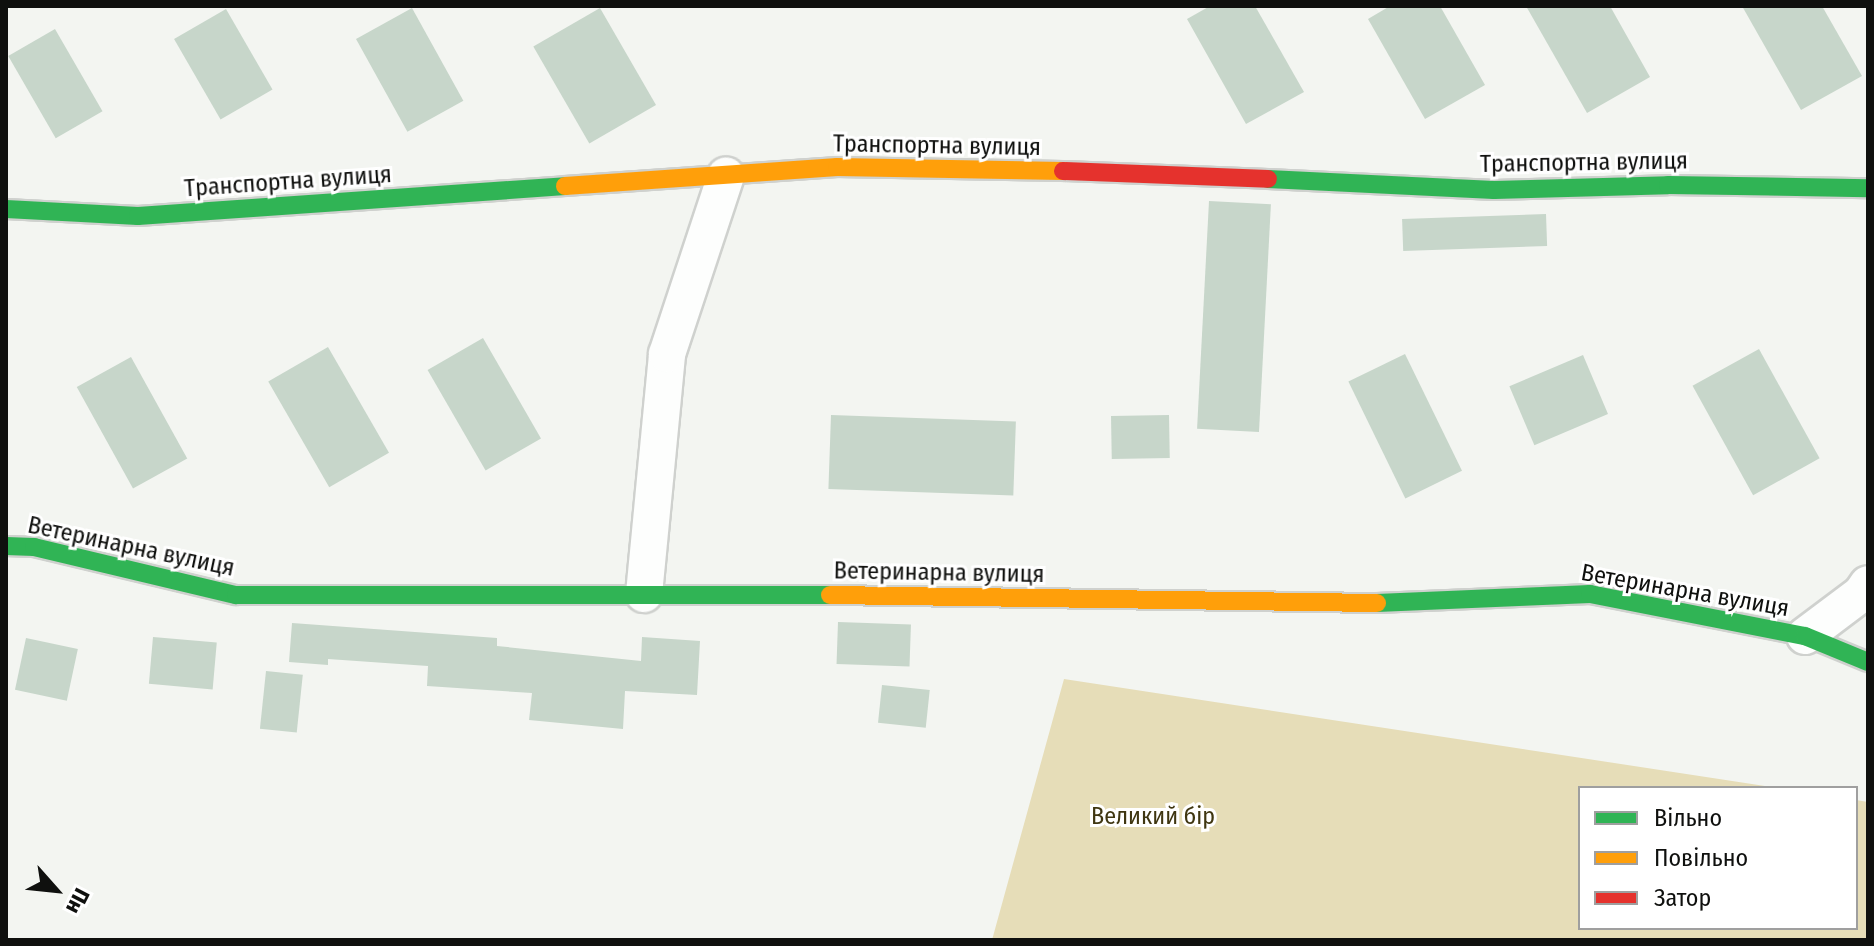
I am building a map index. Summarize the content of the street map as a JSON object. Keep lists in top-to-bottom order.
{
  "streets": {
    "street": ["Транспортна вулиця", "Ветеринарна вулиця"]
  },
  "parks": ["Великий бір"],
  "legend": ["Вільно", "Повільно", "Затор"],
  "north": "bottom right"
}
